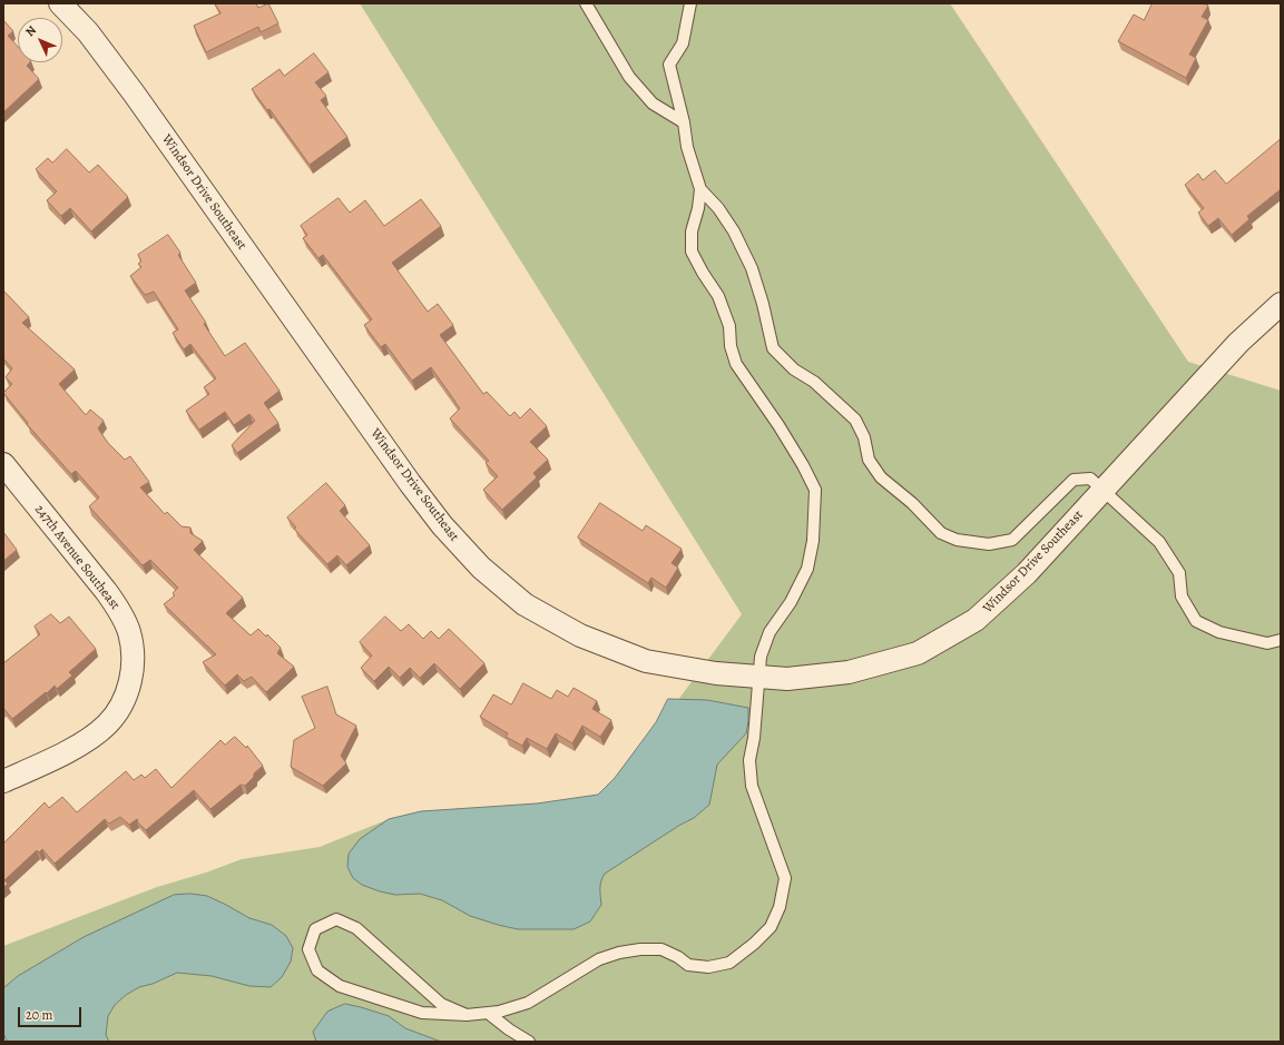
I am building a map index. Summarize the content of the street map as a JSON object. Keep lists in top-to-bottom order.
{
  "streets": {
    "street": ["Windsor Drive Southeast", "247th Avenue Southeast"]
  },
  "scale_bar": "20 m",
  "north": "top left"
}
